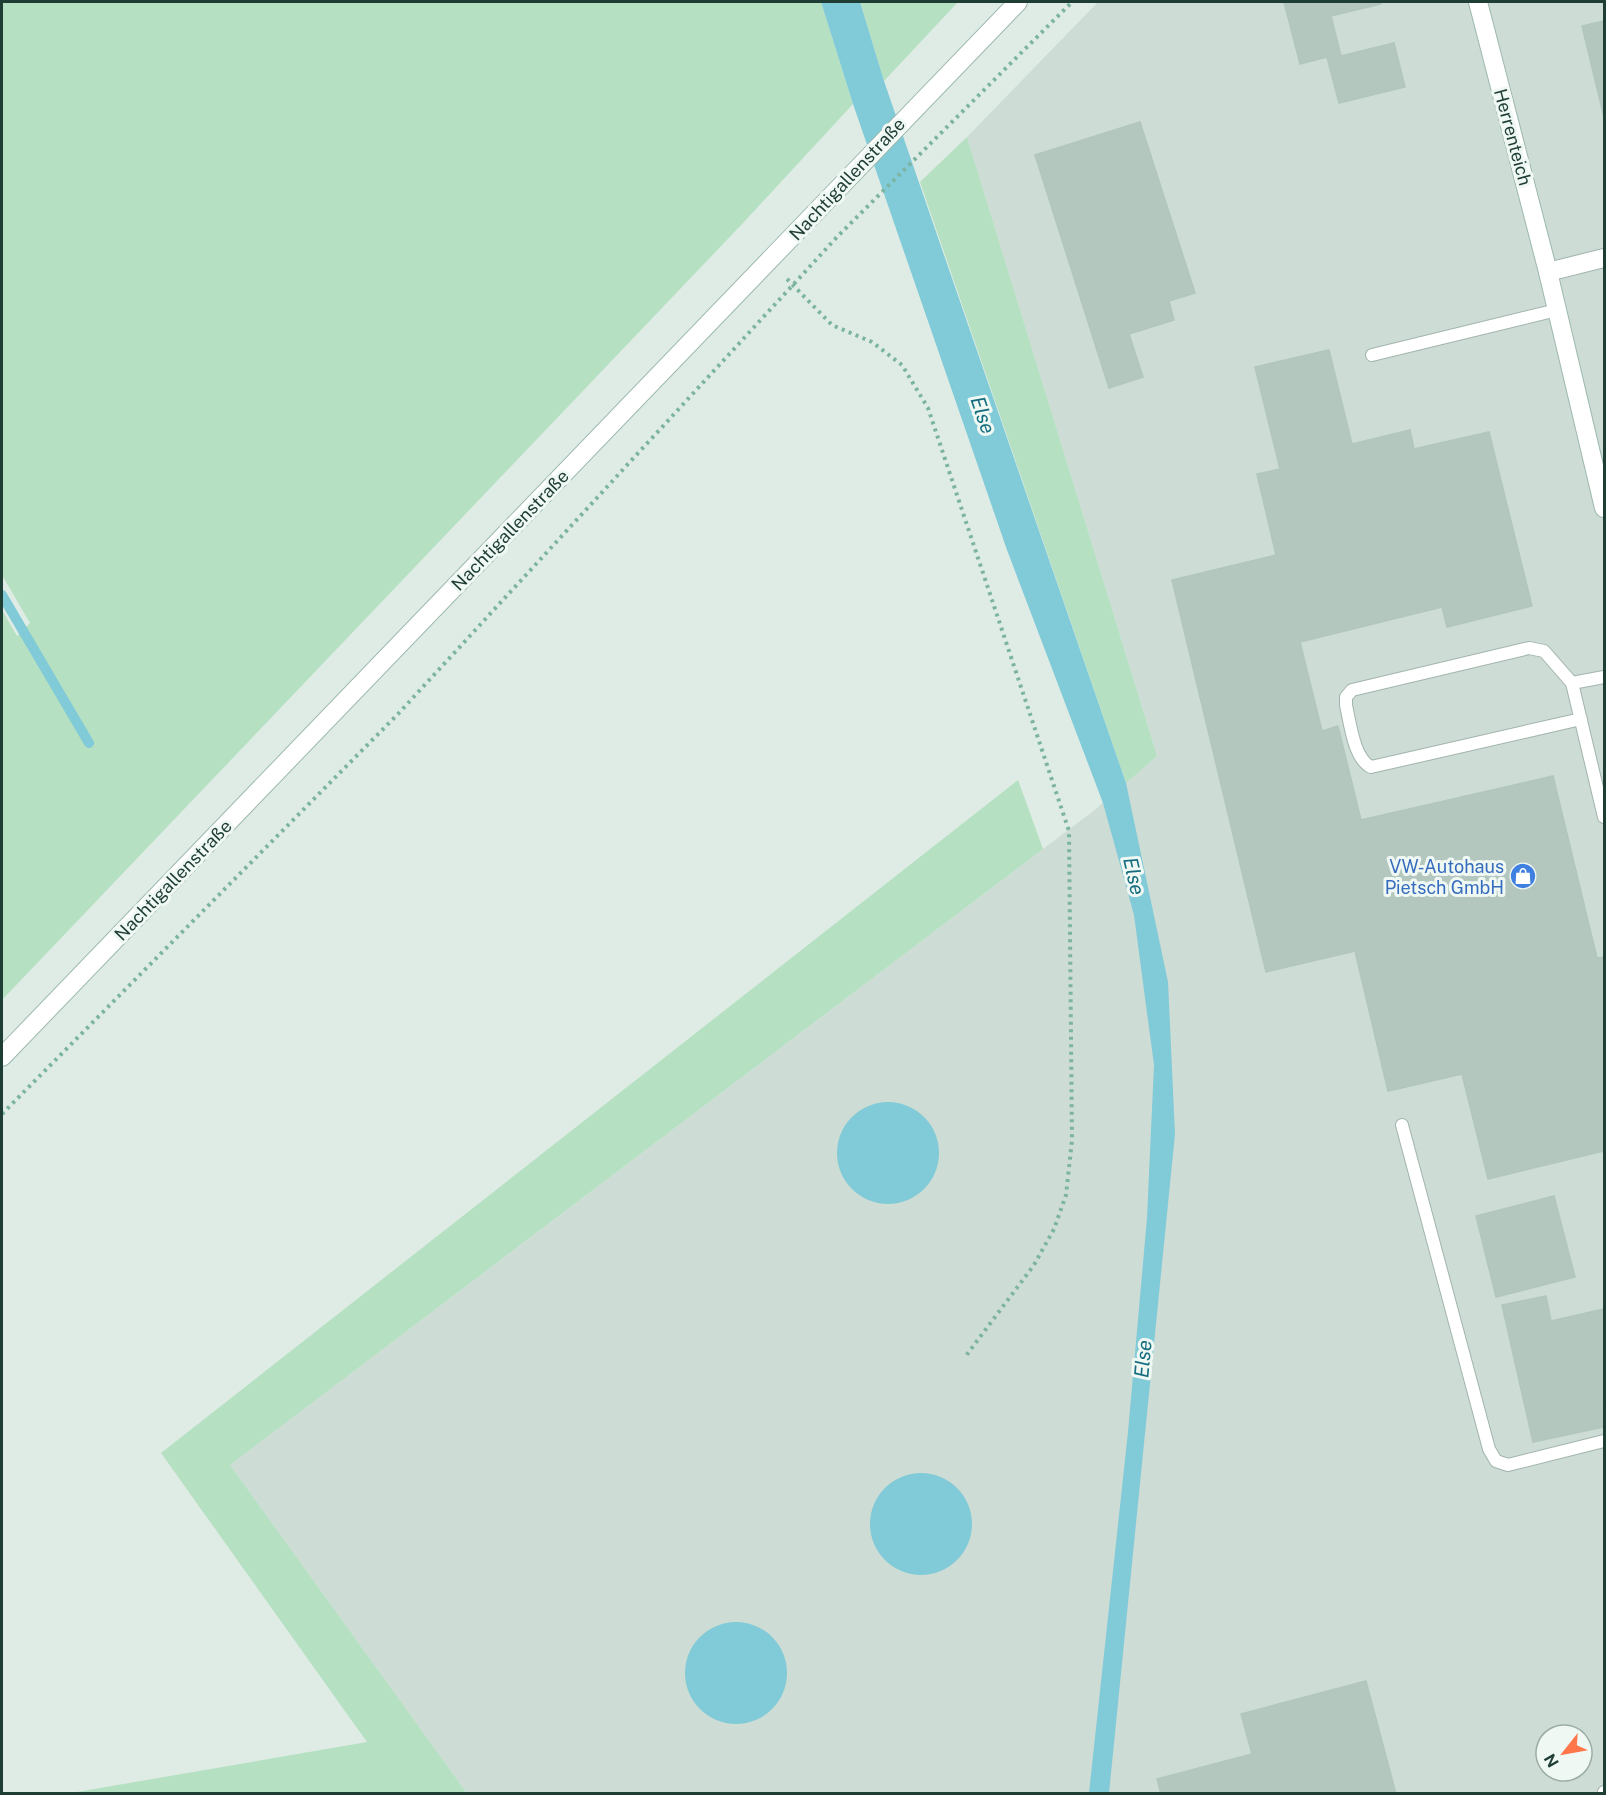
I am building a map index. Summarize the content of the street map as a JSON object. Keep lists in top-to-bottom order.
{
  "streets": {
    "main road": ["Herrenteich", "Nachtigallenstraße"]
  },
  "water": ["Else"],
  "places": {
    "shop": ["VW-Autohaus Pietsch GmbH"]
  },
  "north": "bottom left"
}
